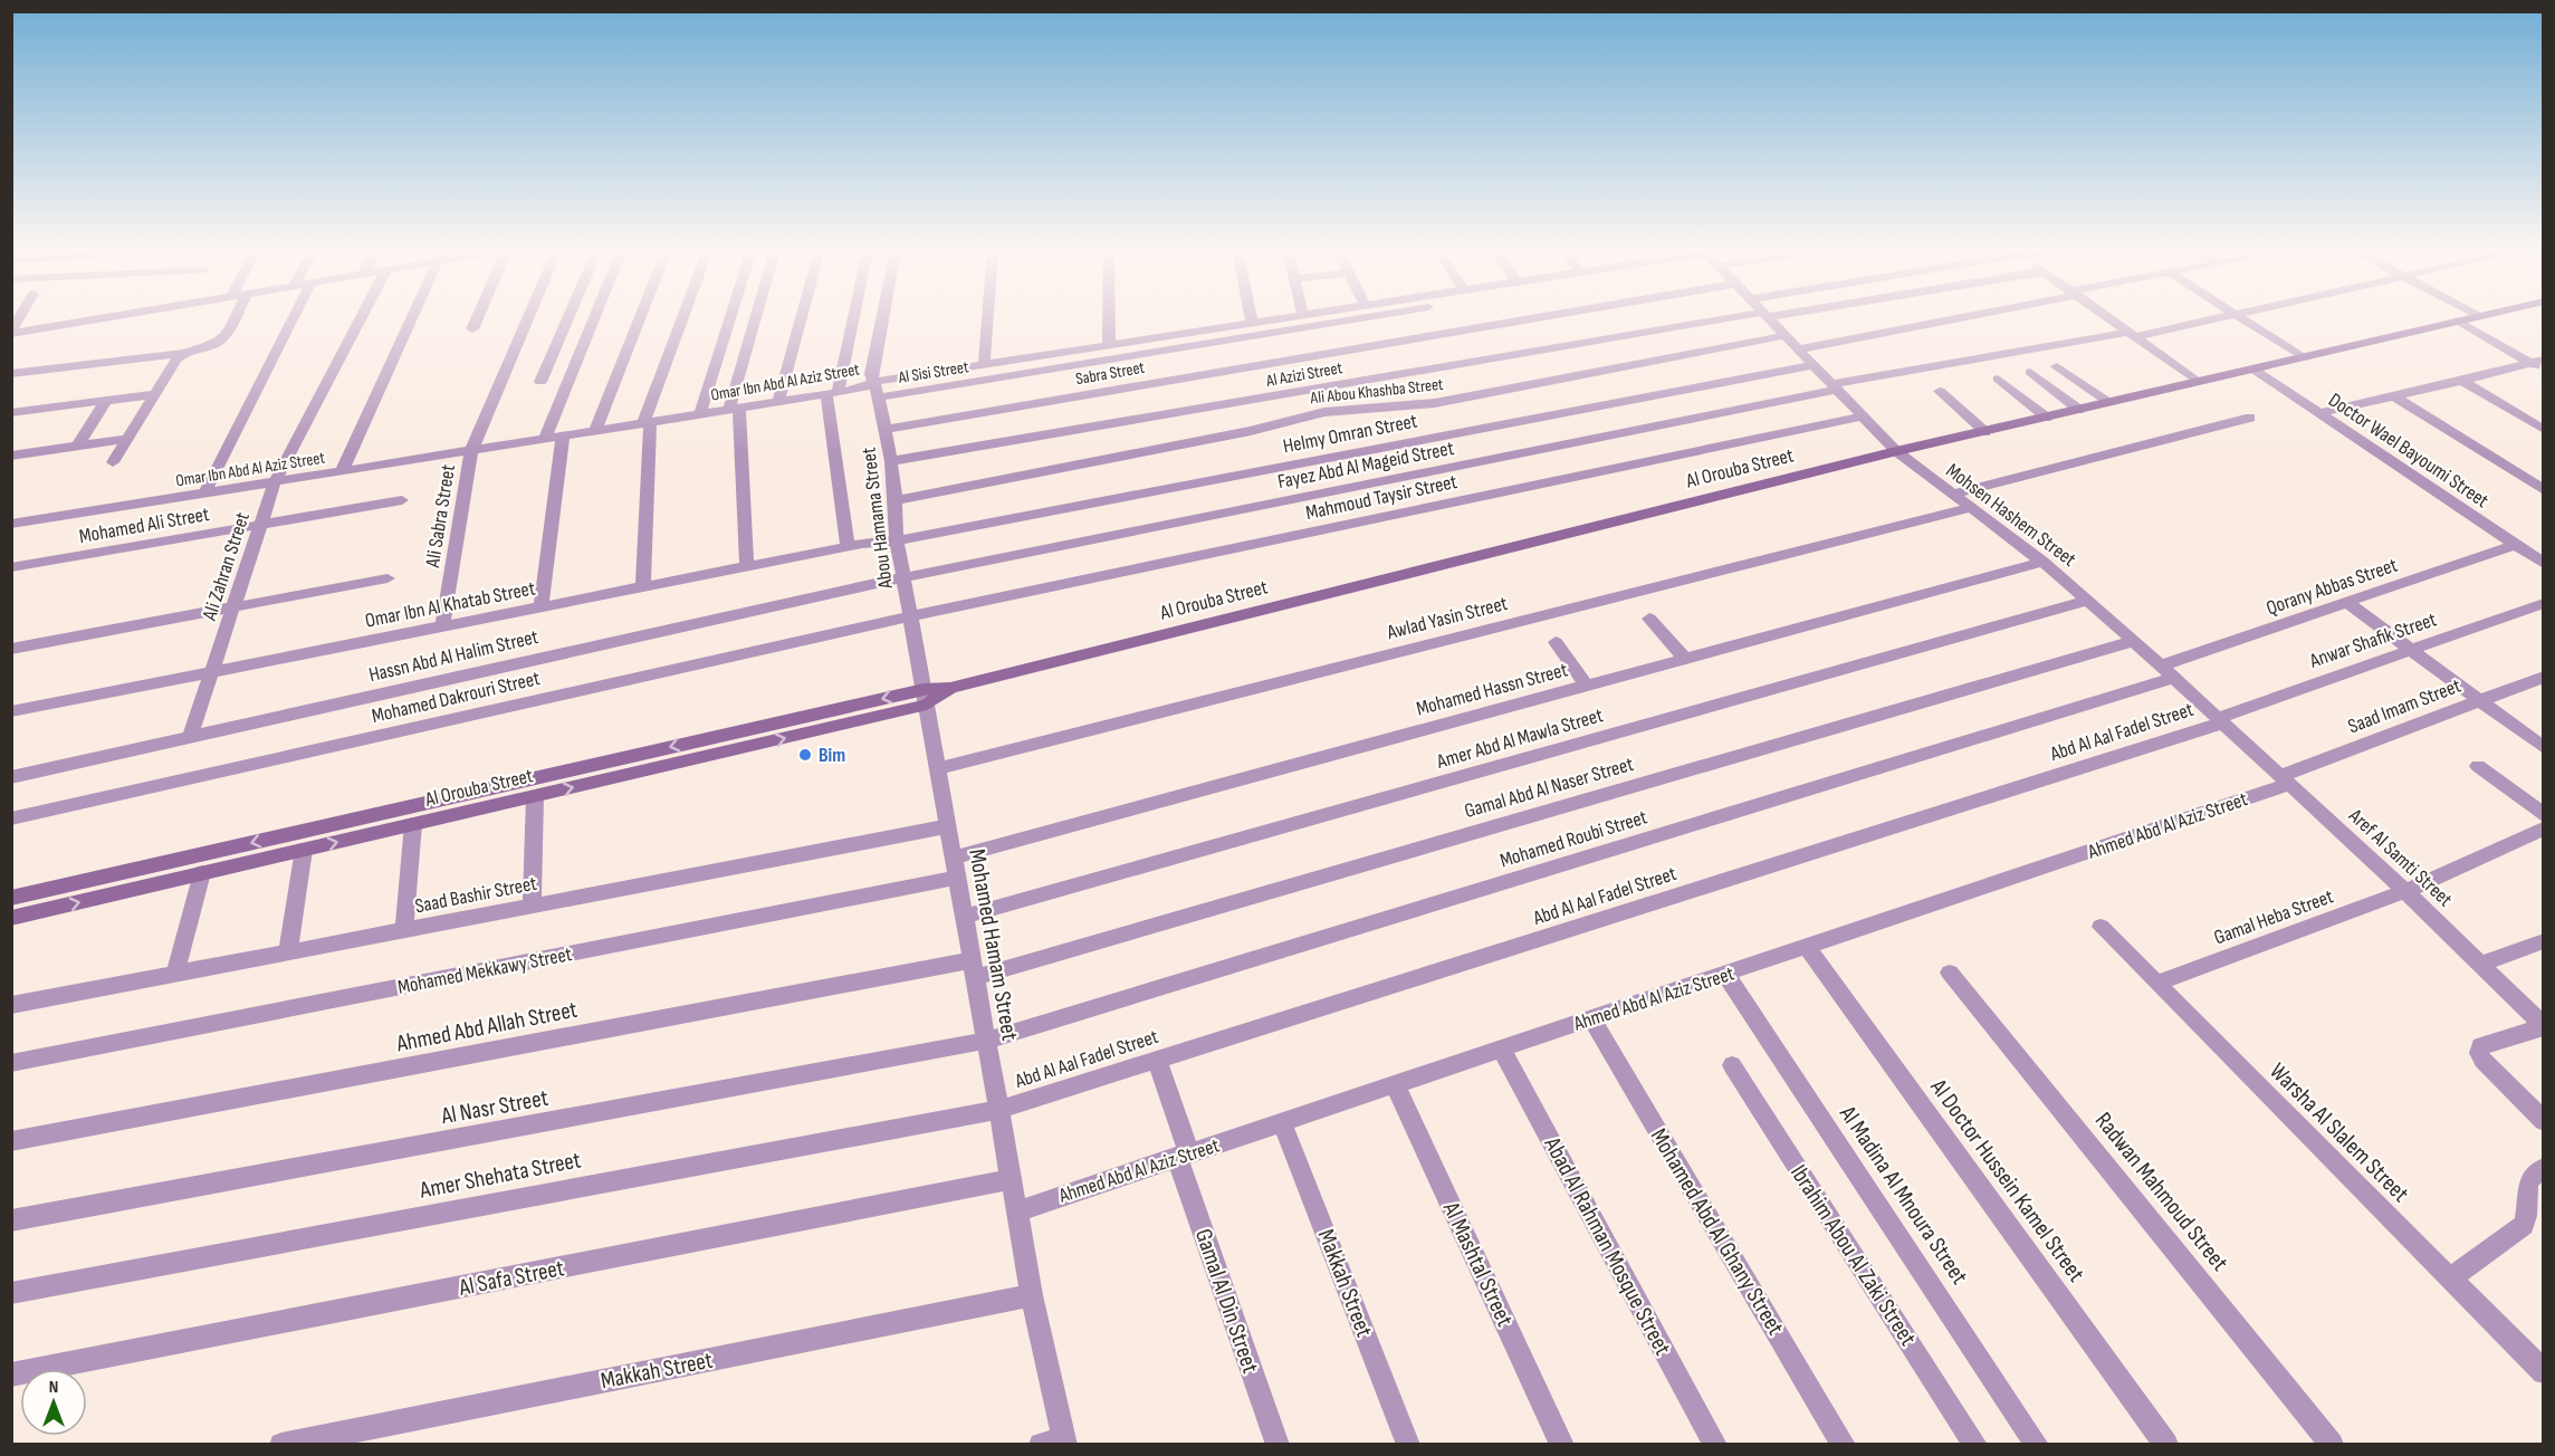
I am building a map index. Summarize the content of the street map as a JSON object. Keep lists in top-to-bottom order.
{
  "streets": {
    "street": [
      "Al Sisi Street",
      "Sabra Street",
      "Al Azizi Street",
      "Omar Ibn Abd Al Aziz Street",
      "Ali Abou Khashba Street",
      "Helmy Omran Street",
      "Doctor Wael Bayoumi Street",
      "Fayez Abd Al Mageid Street",
      "Al Orouba Street",
      "Mahmoud Taysir Street",
      "Mohsen Hashem Street",
      "Ali Sabra Street",
      "Abou Hamama Street",
      "Mohamed Ali Street",
      "Ali Zahran Street",
      "Qorany Abbas Street",
      "Omar Ibn Al Khatab Street",
      "Awlad Yasin Street",
      "Anwar Shafik Street",
      "Hassn Abd Al Halim Street",
      "Mohamed Hassn Street",
      "Mohamed Dakrouri Street",
      "Saad Imam Street",
      "Abd Al Aal Fadel Street",
      "Amer Abd Al Mawla Street",
      "Gamal Abd Al Naser Street",
      "Ahmed Abd Al Aziz Street",
      "Mohamed Roubi Street",
      "Aref Al Samti Street",
      "Saad Bashir Street",
      "Gamal Heba Street",
      "Mohamed Hamam Street",
      "Mohamed Mekkawy Street",
      "Ahmed Abd Allah Street",
      "Al Nasr Street",
      "Warsha Al Slalem Street",
      "Amer Shehata Street",
      "Al Doctor Hussein Kamel Street",
      "Radwan Mahmoud Street",
      "Al Madina Al Mnoura Street",
      "Mohamed Abd Al Ghany Street",
      "Abad Al Rahman Mosque Street",
      "Ibrahim Abou Al Zaki Street",
      "Al Mashtal Street",
      "Al Safa Street",
      "Makkah Street",
      "Gamal Al Din Street"
    ]
  },
  "crossings": [
    ["Al Sisi Street", "Abou Hamama Street"],
    ["Sabra Street", "Abou Hamama Street"],
    ["Al Azizi Street", "Abou Hamama Street"],
    ["Omar Ibn Abd Al Aziz Street", "Ali Sabra Street"],
    ["Omar Ibn Abd Al Aziz Street", "Abou Hamama Street"],
    ["Omar Ibn Abd Al Aziz Street", "Ali Zahran Street"],
    ["Ali Abou Khashba Street", "Mohsen Hashem Street"],
    ["Ali Abou Khashba Street", "Abou Hamama Street"],
    ["Helmy Omran Street", "Mohsen Hashem Street"],
    ["Helmy Omran Street", "Abou Hamama Street"],
    ["Helmy Omran Street", "Omar Ibn Al Khatab Street"],
    ["Doctor Wael Bayoumi Street", "Al Orouba Street"],
    ["Doctor Wael Bayoumi Street", "Qorany Abbas Street"],
    ["Fayez Abd Al Mageid Street", "Mohsen Hashem Street"],
    ["Fayez Abd Al Mageid Street", "Abou Hamama Street"],
    ["Fayez Abd Al Mageid Street", "Hassn Abd Al Halim Street"],
    ["Al Orouba Street", "Mohsen Hashem Street"],
    ["Al Orouba Street", "Abou Hamama Street"],
    ["Al Orouba Street", "Mohamed Hamam Street"],
    ["Mahmoud Taysir Street", "Mohsen Hashem Street"],
    ["Mahmoud Taysir Street", "Abou Hamama Street"],
    ["Mahmoud Taysir Street", "Mohamed Dakrouri Street"],
    ["Mohsen Hashem Street", "Qorany Abbas Street"],
    ["Mohsen Hashem Street", "Awlad Yasin Street"],
    ["Mohsen Hashem Street", "Anwar Shafik Street"],
    ["Mohsen Hashem Street", "Mohamed Hassn Street"],
    ["Mohsen Hashem Street", "Saad Imam Street"],
    ["Mohsen Hashem Street", "Abd Al Aal Fadel Street"],
    ["Mohsen Hashem Street", "Amer Abd Al Mawla Street"],
    ["Mohsen Hashem Street", "Gamal Abd Al Naser Street"],
    ["Mohsen Hashem Street", "Ahmed Abd Al Aziz Street"],
    ["Mohsen Hashem Street", "Mohamed Roubi Street"],
    ["Mohsen Hashem Street", "Aref Al Samti Street"],
    ["Ali Sabra Street", "Omar Ibn Al Khatab Street"],
    ["Abou Hamama Street", "Omar Ibn Al Khatab Street"],
    ["Abou Hamama Street", "Hassn Abd Al Halim Street"],
    ["Abou Hamama Street", "Mohamed Dakrouri Street"],
    ["Abou Hamama Street", "Mohamed Hamam Street"],
    ["Mohamed Ali Street", "Ali Zahran Street"],
    ["Ali Zahran Street", "Omar Ibn Al Khatab Street"],
    ["Ali Zahran Street", "Hassn Abd Al Halim Street"],
    ["Qorany Abbas Street", "Mohamed Roubi Street"],
    ["Awlad Yasin Street", "Mohamed Hamam Street"],
    ["Anwar Shafik Street", "Abd Al Aal Fadel Street"],
    ["Mohamed Hassn Street", "Mohamed Hamam Street"],
    ["Mohamed Hassn Street", "Mohamed Mekkawy Street"],
    ["Saad Imam Street", "Ahmed Abd Al Aziz Street"],
    ["Saad Imam Street", "Aref Al Samti Street"],
    ["Abd Al Aal Fadel Street", "Mohamed Hamam Street"],
    ["Abd Al Aal Fadel Street", "Amer Shehata Street"],
    ["Abd Al Aal Fadel Street", "Gamal Al Din Street"],
    ["Amer Abd Al Mawla Street", "Mohamed Hamam Street"],
    ["Gamal Abd Al Naser Street", "Mohamed Hamam Street"],
    ["Gamal Abd Al Naser Street", "Ahmed Abd Allah Street"],
    ["Ahmed Abd Al Aziz Street", "Aref Al Samti Street"],
    ["Ahmed Abd Al Aziz Street", "Mohamed Hamam Street"],
    ["Ahmed Abd Al Aziz Street", "Al Doctor Hussein Kamel Street"],
    ["Ahmed Abd Al Aziz Street", "Al Madina Al Mnoura Street"],
    ["Ahmed Abd Al Aziz Street", "Mohamed Abd Al Ghany Street"],
    ["Ahmed Abd Al Aziz Street", "Abad Al Rahman Mosque Street"],
    ["Ahmed Abd Al Aziz Street", "Al Mashtal Street"],
    ["Ahmed Abd Al Aziz Street", "Makkah Street"],
    ["Ahmed Abd Al Aziz Street", "Gamal Al Din Street"],
    ["Mohamed Roubi Street", "Mohamed Hamam Street"],
    ["Mohamed Roubi Street", "Al Nasr Street"],
    ["Aref Al Samti Street", "Gamal Heba Street"],
    ["Saad Bashir Street", "Mohamed Hamam Street"],
    ["Gamal Heba Street", "Warsha Al Slalem Street"],
    ["Mohamed Hamam Street", "Mohamed Mekkawy Street"],
    ["Mohamed Hamam Street", "Ahmed Abd Allah Street"],
    ["Mohamed Hamam Street", "Al Nasr Street"],
    ["Mohamed Hamam Street", "Amer Shehata Street"],
    ["Mohamed Hamam Street", "Al Safa Street"],
    ["Mohamed Hamam Street", "Makkah Street"]
  ],
  "places": ["Bim"],
  "north": "top"
}
